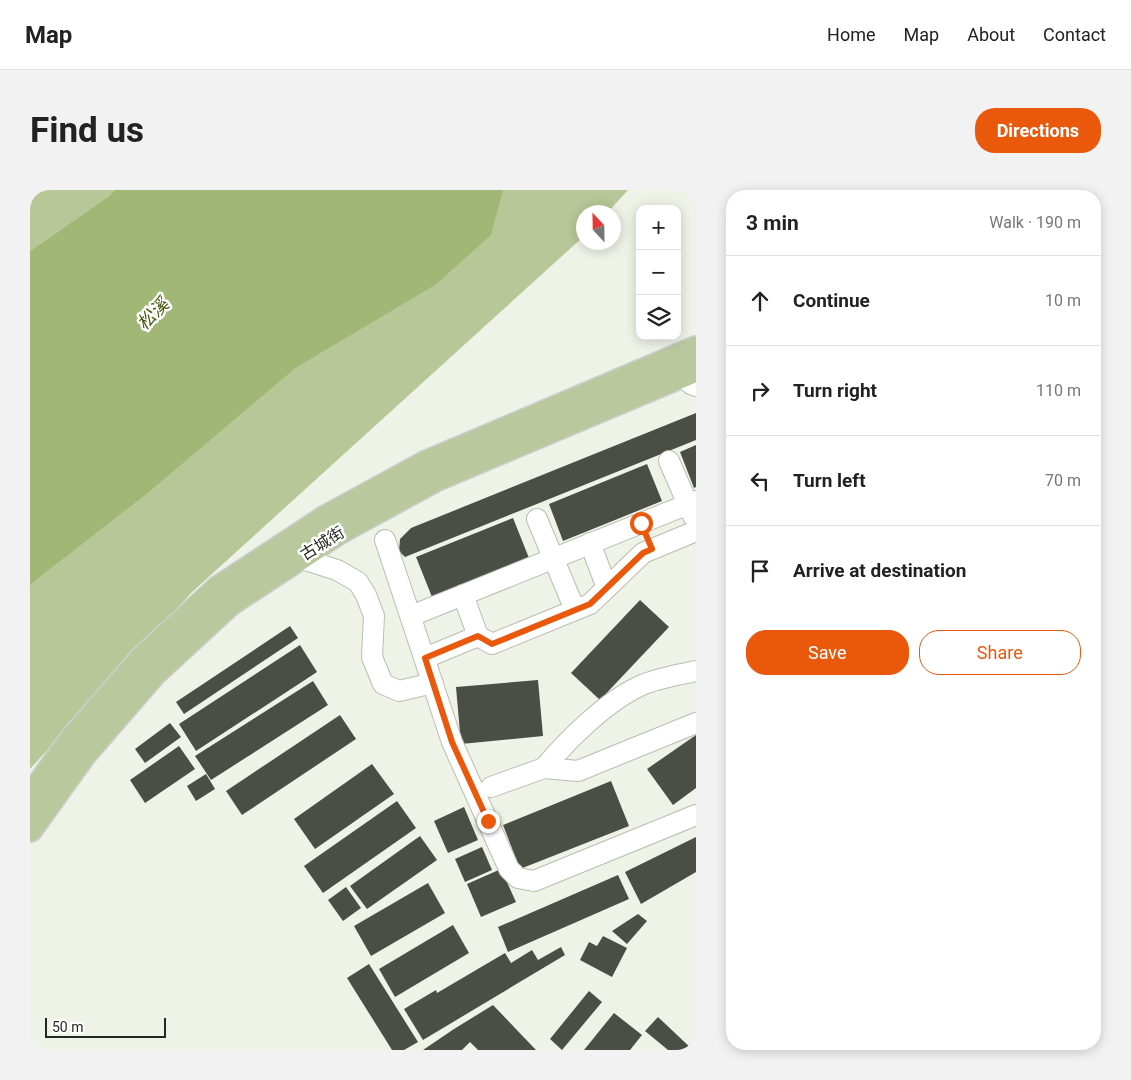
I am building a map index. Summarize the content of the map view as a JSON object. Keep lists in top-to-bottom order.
{
  "streets": {
    "main road": ["古城街"]
  },
  "water": ["松溪"],
  "scale_bar": "50 m",
  "north": "top",
  "page": {
    "header": "Map",
    "nav": [
      "Home",
      "Map",
      "About",
      "Contact"
    ],
    "buttons": [
      "Directions",
      ["Save", "Share"]
    ],
    "title": "Find us",
    "heading": ["3 min", "Walk · 190 m"],
    "map_buttons": ["+", "−"],
    "list": [
      ["Continue", "10 m"],
      ["Turn right", "110 m"],
      ["Turn left", "70 m"],
      "Arrive at destination"
    ],
    "scale": "50 m"
  }
}
